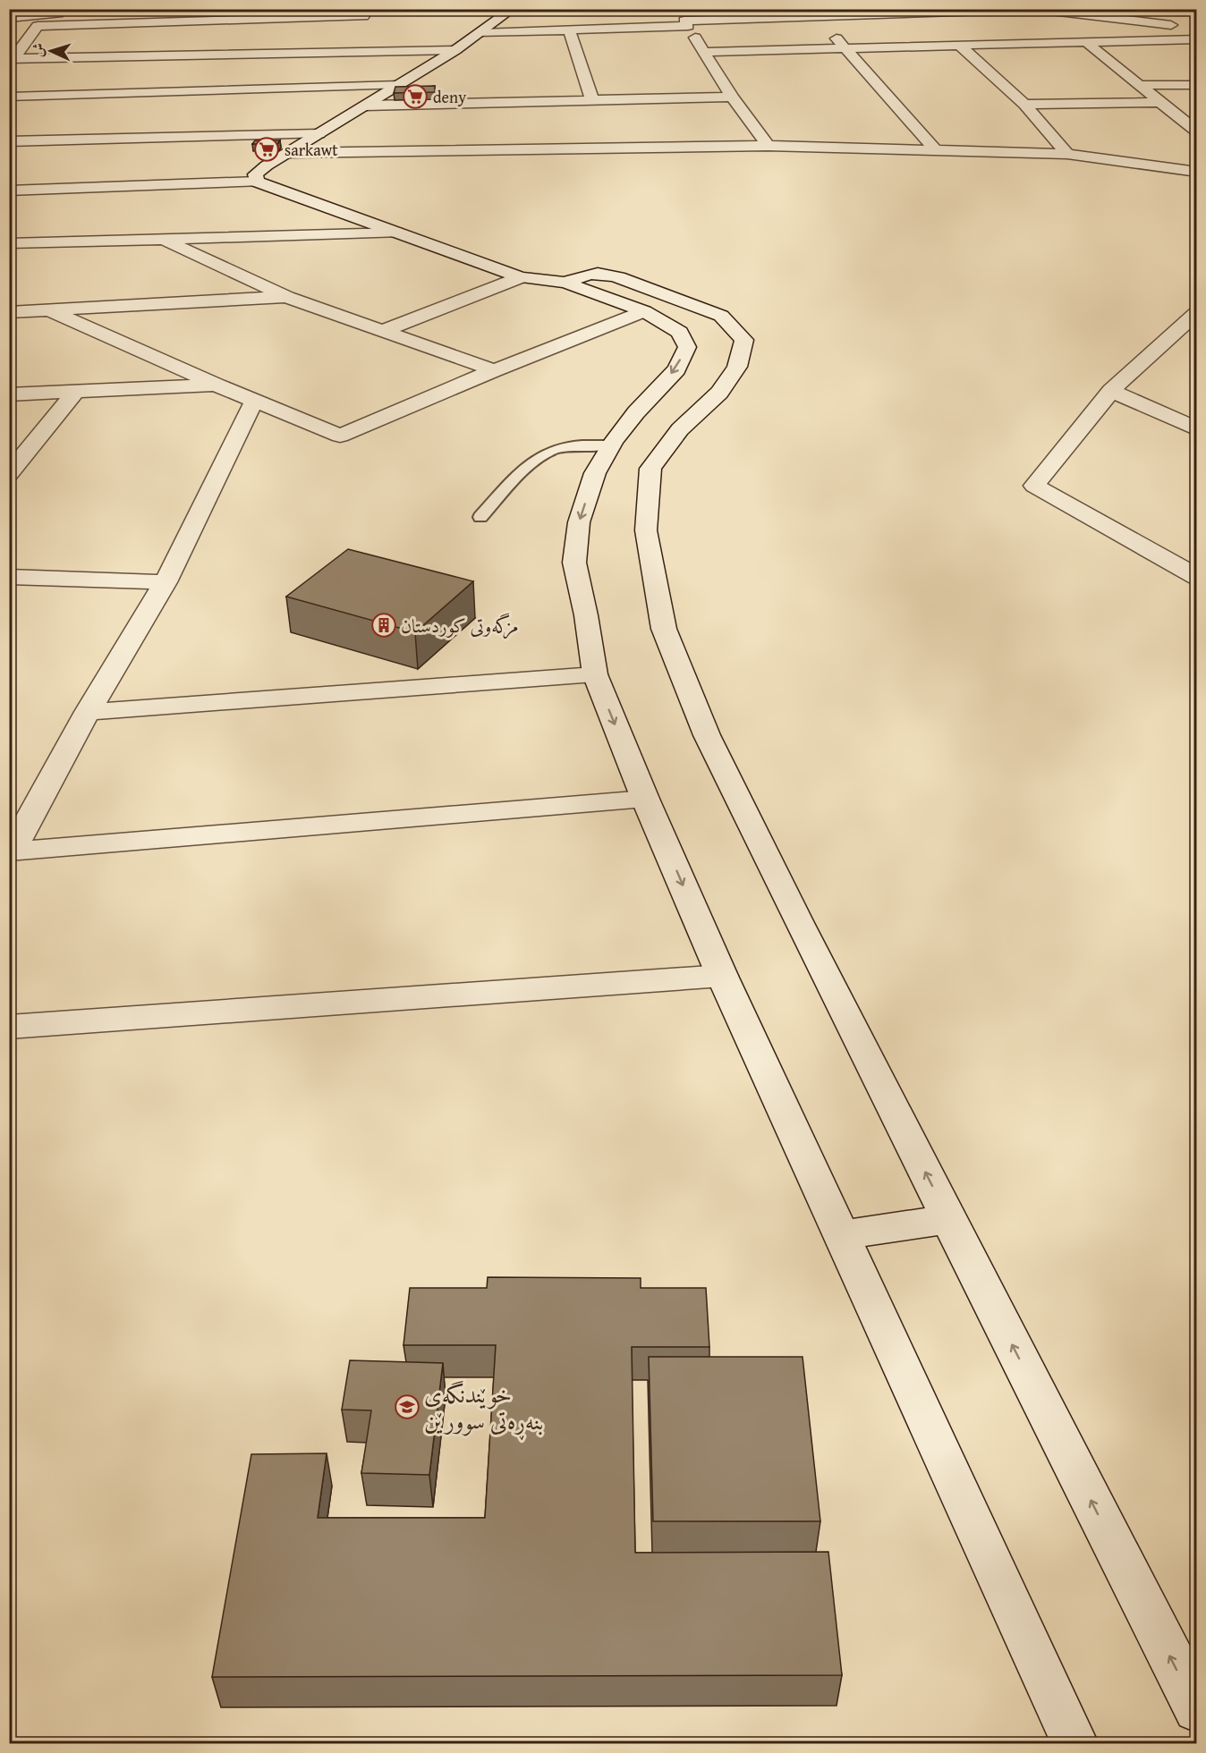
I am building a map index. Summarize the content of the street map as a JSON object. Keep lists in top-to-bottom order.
{
  "places": {
    "supermarket": ["deny", "sarkawt"],
    "building": ["مزگەوتی کوردستان"],
    "school or university": ["خوێندنگەی بنەڕەتی سوورێن"]
  },
  "north": "left"
}
